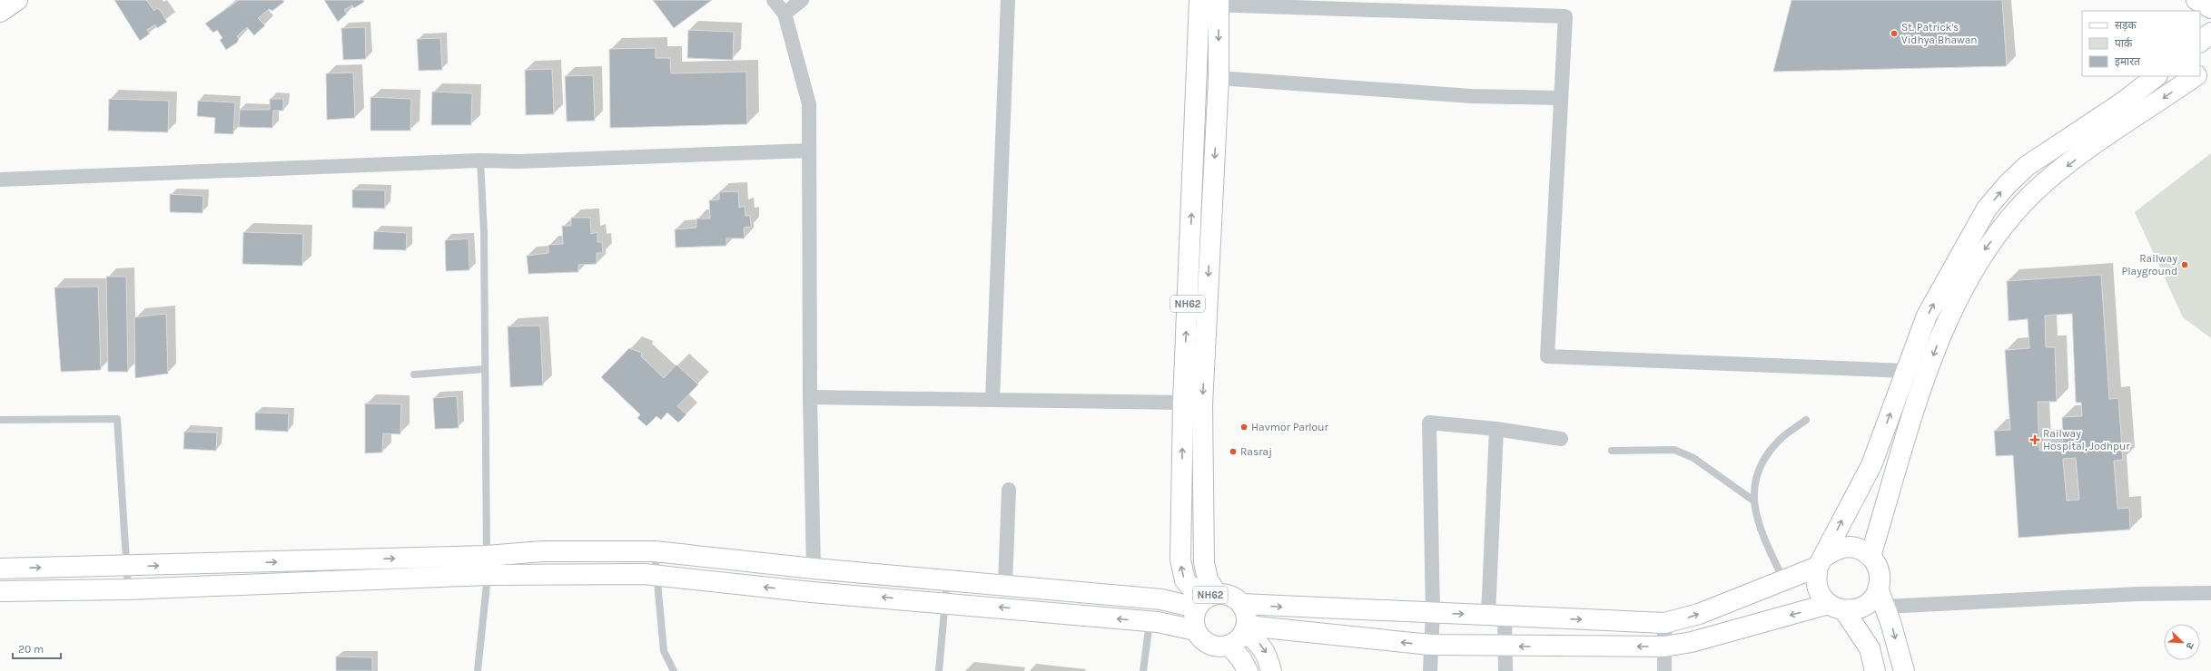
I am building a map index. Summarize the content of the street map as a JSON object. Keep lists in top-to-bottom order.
{
  "streets": {
    "main road": ["NH62"]
  },
  "places": {
    "other": [
      "St. Patrick's Vidhya Bhawan",
      "Railway Playground",
      "Havmor Parlour",
      "Rasraj"
    ],
    "health": ["Railway Hospital, Jodhpur"]
  },
  "legend": ["सड़क", "पार्क", "इमारत"],
  "scale_bar": "20 m",
  "north": "bottom right"
}
